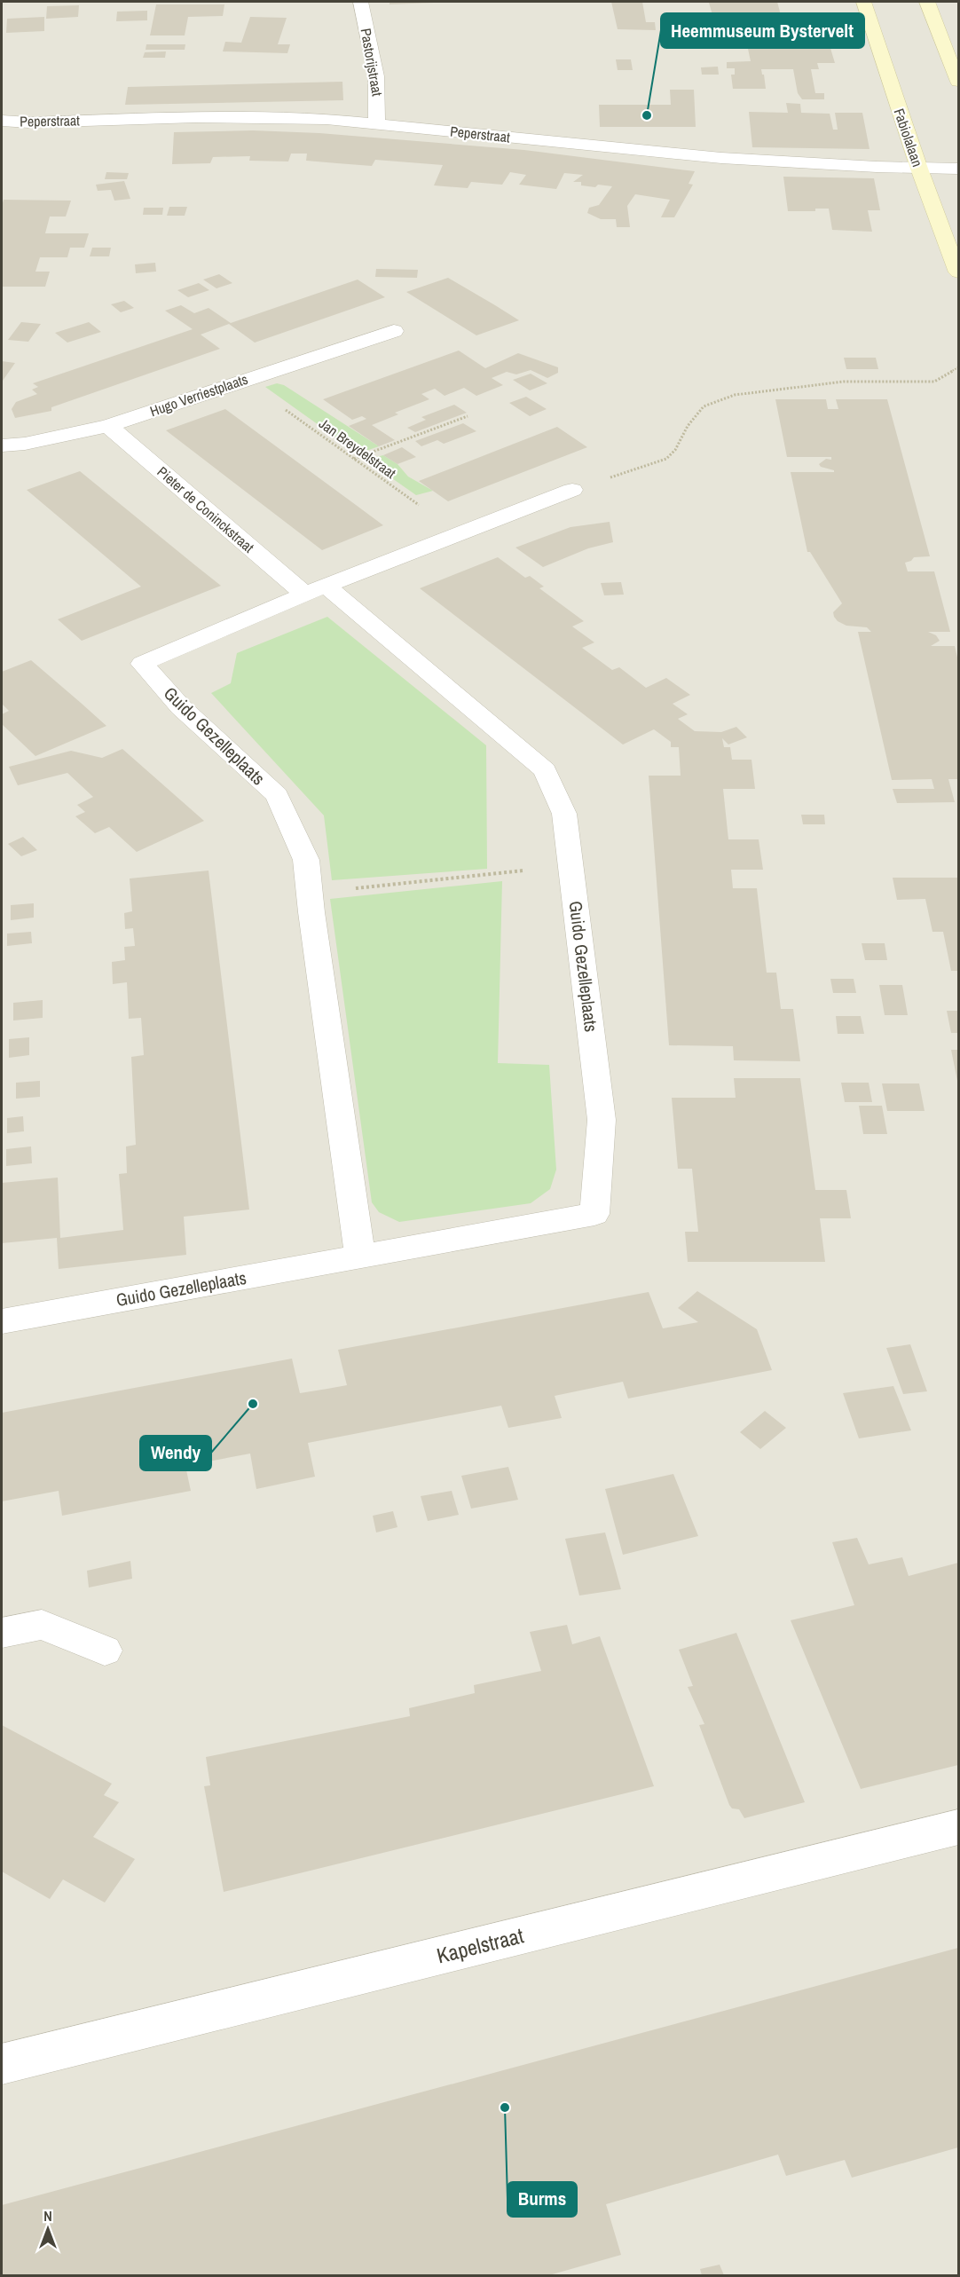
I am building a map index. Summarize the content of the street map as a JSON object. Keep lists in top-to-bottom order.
{
  "streets": {
    "main road": ["Fabiolalaan"],
    "street": [
      "Pastorijstraat",
      "Peperstraat",
      "Hugo Verriestplaats",
      "Pieter de Coninckstraat",
      "Guido Gezelleplaats",
      "Kapelstraat"
    ],
    "path": ["Jan Breydelstraat"]
  },
  "crossings": [
    ["Pastorijstraat", "Peperstraat"],
    ["Peperstraat", "Fabiolalaan"],
    ["Hugo Verriestplaats", "Jan Breydelstraat"],
    ["Hugo Verriestplaats", "Pieter de Coninckstraat"],
    ["Jan Breydelstraat", "Guido Gezelleplaats"],
    ["Pieter de Coninckstraat", "Guido Gezelleplaats"]
  ],
  "places": ["Heemmuseum Bystervelt", "Wendy", "Burms"],
  "north": "top"
}
